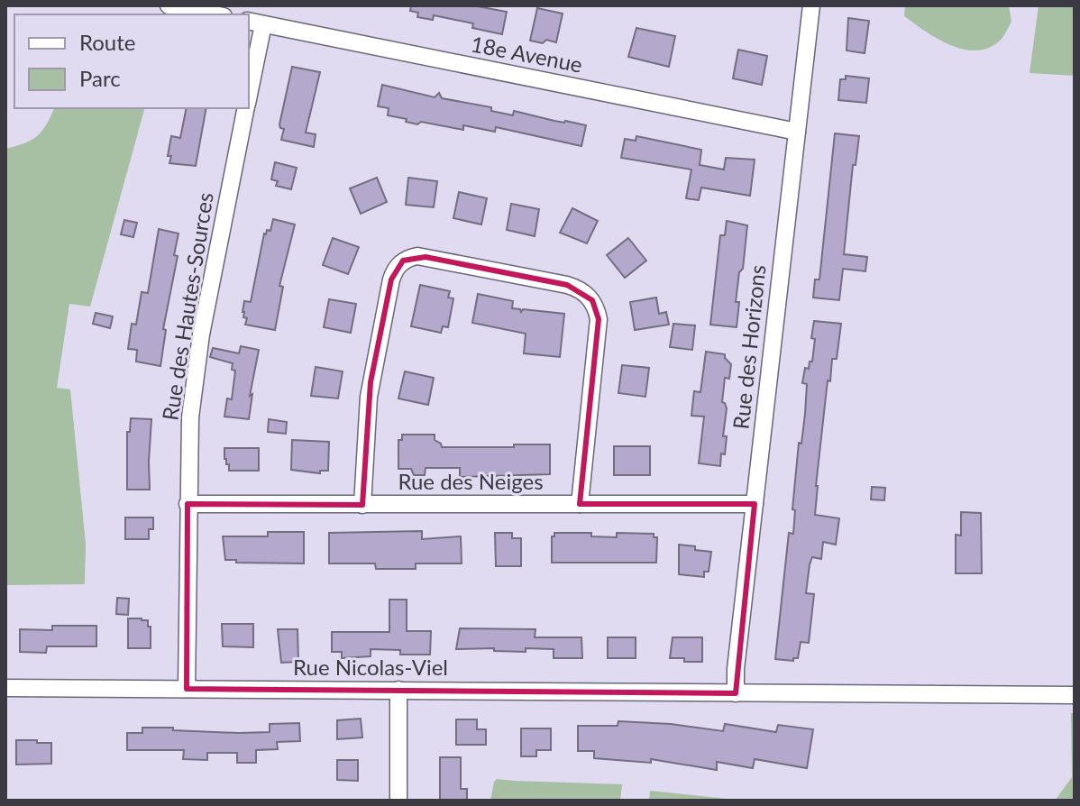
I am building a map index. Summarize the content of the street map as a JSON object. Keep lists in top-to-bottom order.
{
  "streets": {
    "street": [
      "18e Avenue",
      "Rue des Hautes-Sources",
      "Rue des Horizons",
      "Rue des Neiges",
      "Rue Nicolas-Viel"
    ]
  },
  "crossings": [
    ["18e Avenue", "Rue des Hautes-Sources"],
    ["18e Avenue", "Rue des Horizons"],
    ["Rue des Hautes-Sources", "Rue des Neiges"],
    ["Rue des Hautes-Sources", "Rue Nicolas-Viel"],
    ["Rue des Horizons", "Rue des Neiges"],
    ["Rue des Horizons", "Rue Nicolas-Viel"]
  ],
  "legend": ["Route", "Parc"]
}
